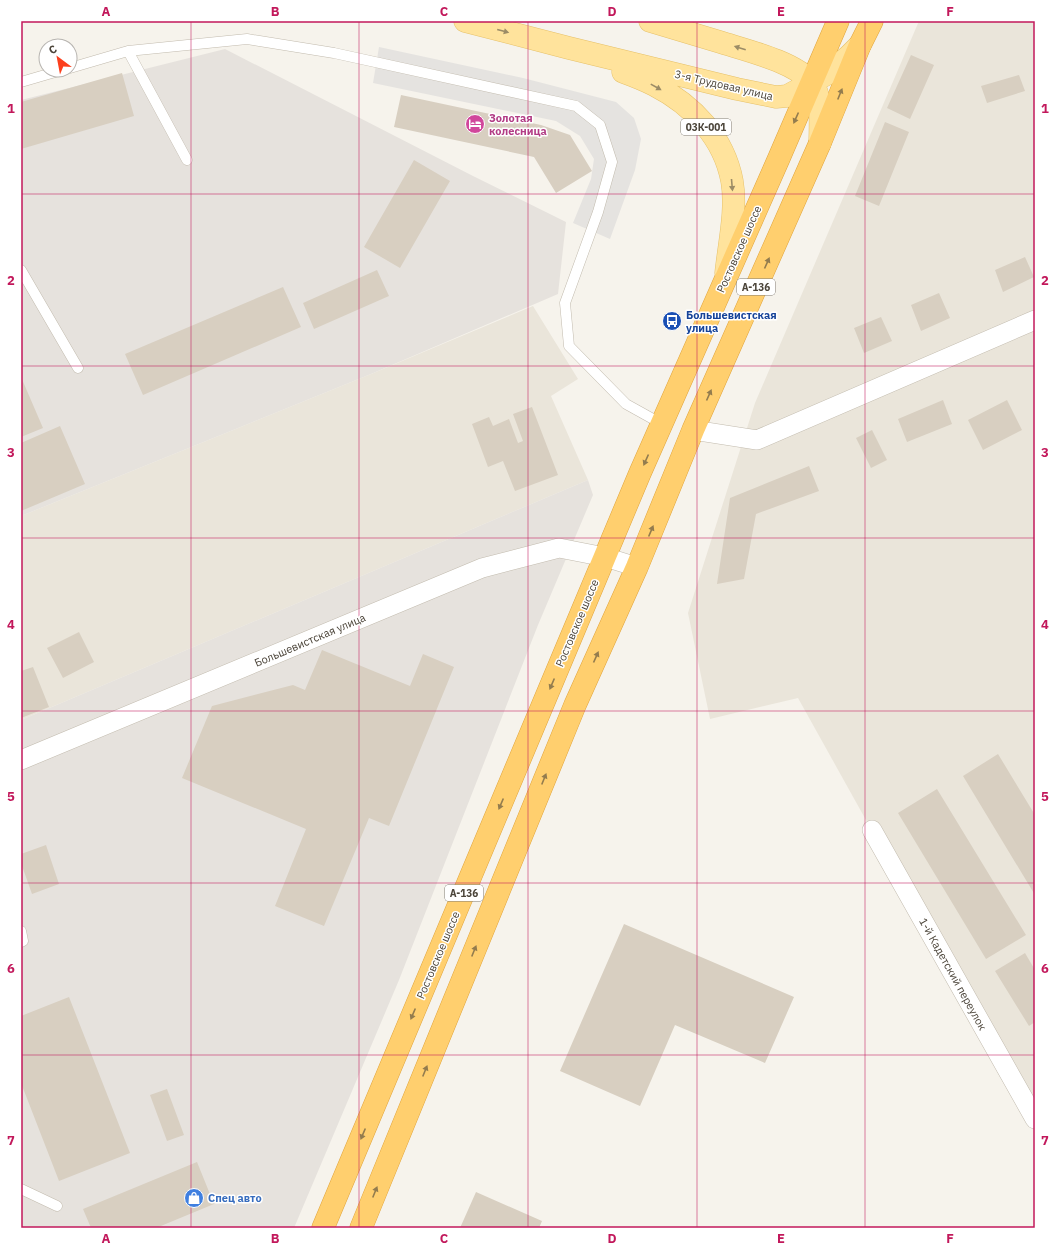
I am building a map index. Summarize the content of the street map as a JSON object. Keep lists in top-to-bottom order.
{
  "streets": {
    "highway": ["Ростовское шоссе", "А-136"],
    "main road": ["3-я Трудовая улица", "03К-001"],
    "street": ["Большевистская улица", "1-й Кадетский переулок"]
  },
  "crossings": [
    ["3-я Трудовая улица", "03К-001"],
    ["3-я Трудовая улица", "Ростовское шоссе"],
    ["3-я Трудовая улица", "А-136"],
    ["03К-001", "Ростовское шоссе"],
    ["Ростовское шоссе", "А-136"],
    ["Ростовское шоссе", "Большевистская улица"],
    ["А-136", "Большевистская улица"]
  ],
  "places": {
    "hotel": ["Золотая колесница"],
    "bus stop": ["Большевистская улица"],
    "shop": ["Спец авто"]
  },
  "north": "top left",
  "grid": {
    "columns": [
      "A",
      "B",
      "C",
      "D",
      "E",
      "F"
    ],
    "rows": [
      "1",
      "2",
      "3",
      "4",
      "5",
      "6",
      "7"
    ]
  }
}
